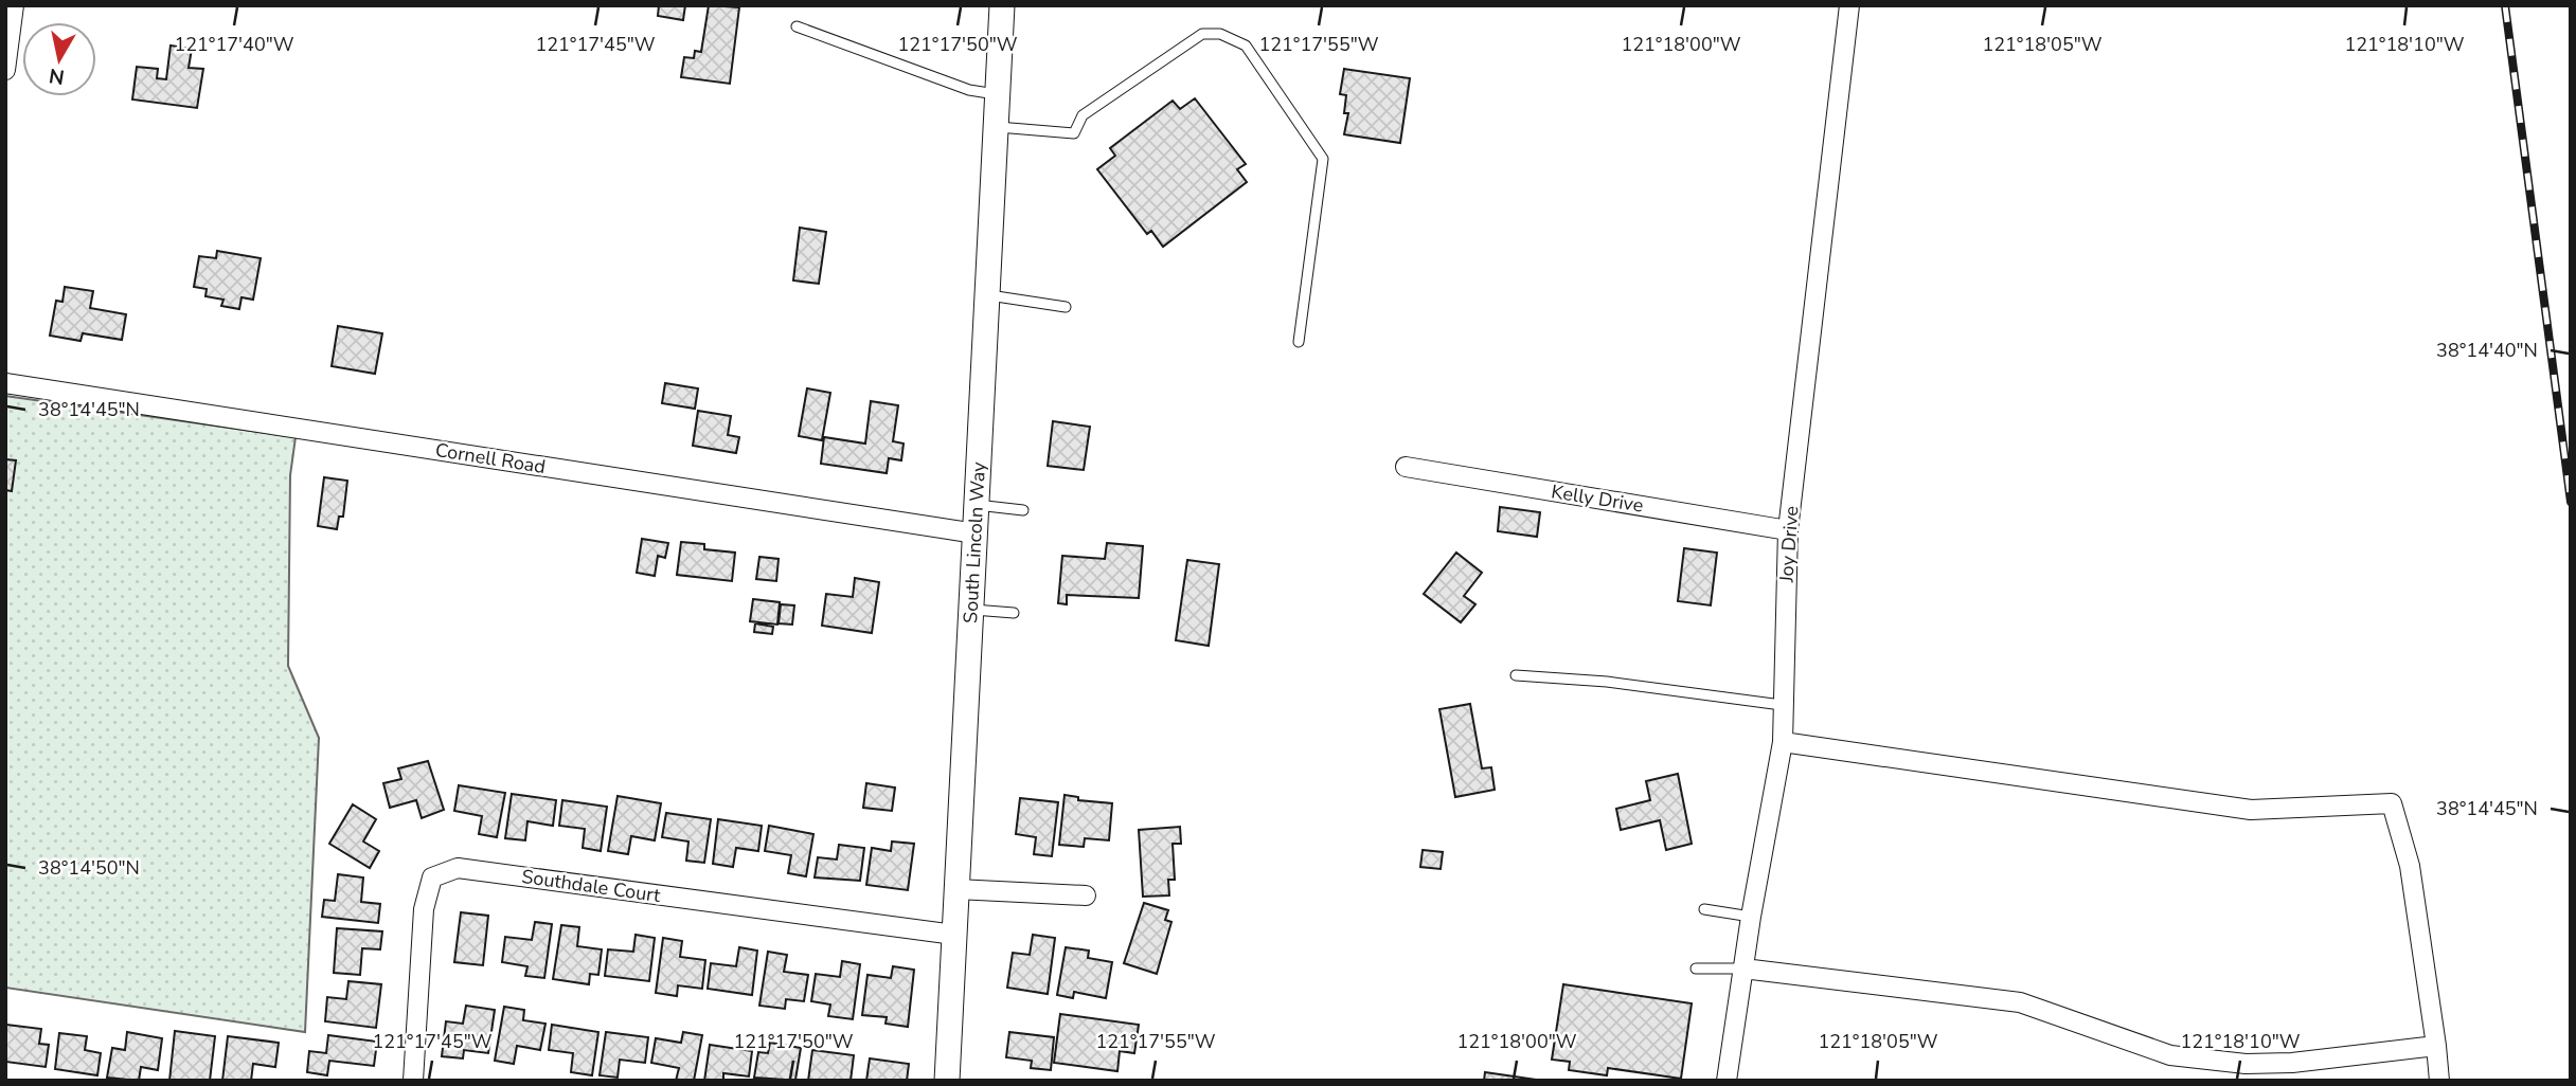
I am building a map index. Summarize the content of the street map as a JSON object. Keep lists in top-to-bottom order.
{
  "streets": {
    "main road": ["South Lincoln Way"],
    "street": [
      "Cornell Road",
      "Kelly Drive",
      "Joy Drive",
      "Southdale Court"
    ]
  },
  "crossings": [
    ["Cornell Road", "South Lincoln Way"],
    ["Kelly Drive", "Joy Drive"],
    ["South Lincoln Way", "Southdale Court"]
  ],
  "north": "bottom",
  "coordinates": [
    "121°17'40\"W",
    "121°17'45\"W",
    "121°17'50\"W",
    "121°17'55\"W",
    "121°18'00\"W",
    "121°18'05\"W",
    "121°18'10\"W",
    "38°14'40\"N",
    "38°14'45\"N",
    "38°14'50\"N"
  ]
}
